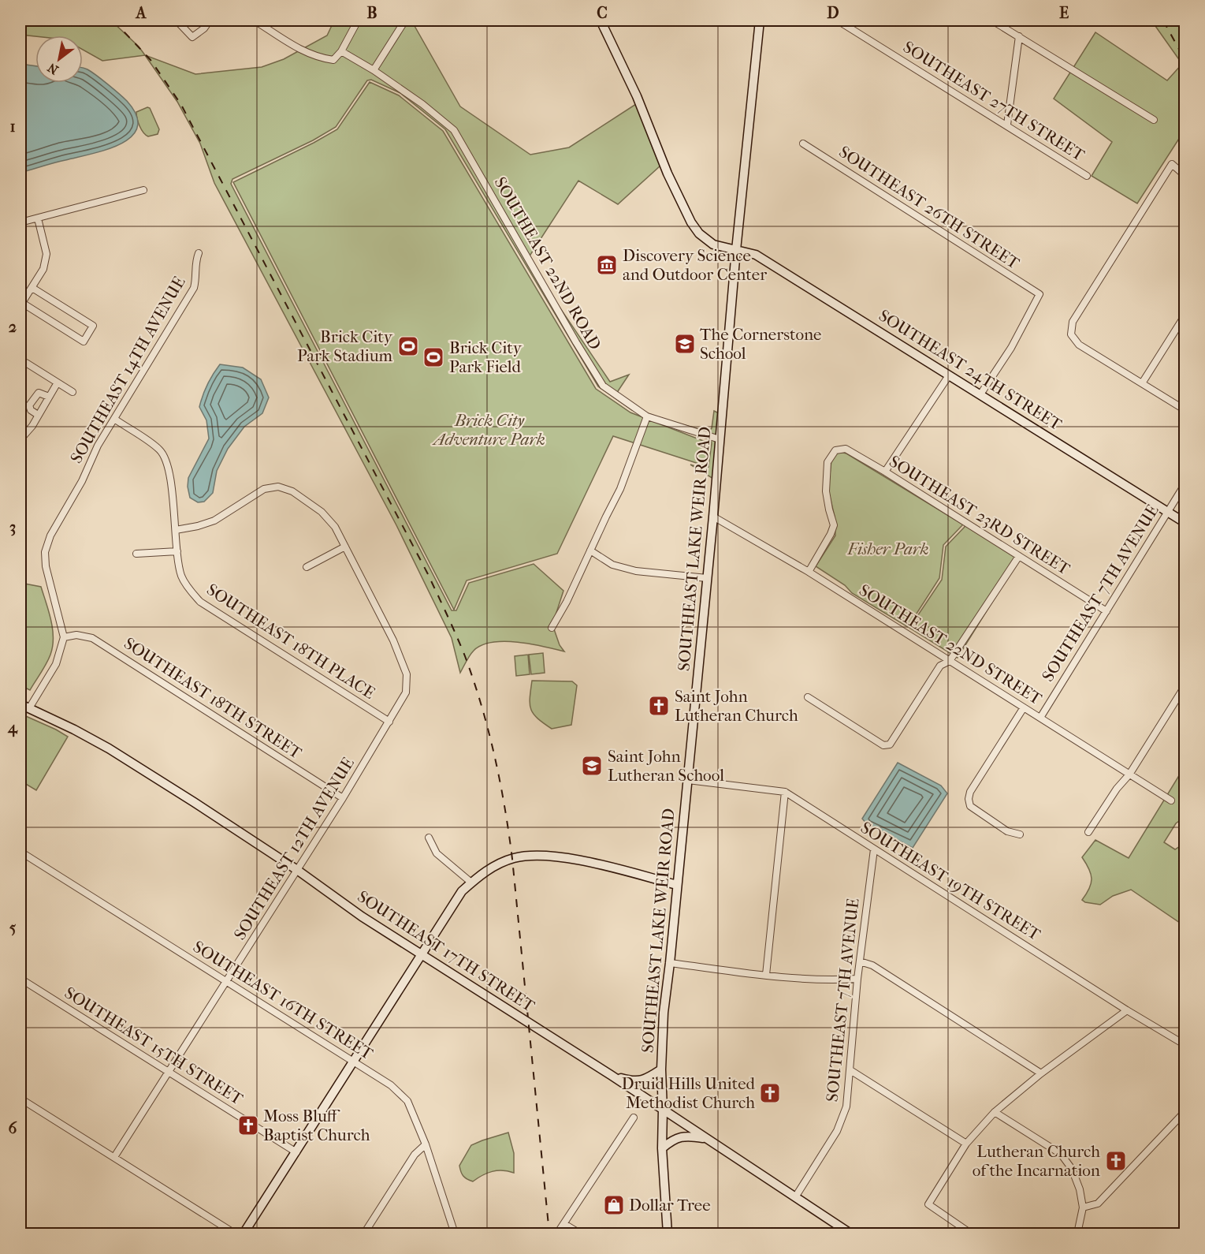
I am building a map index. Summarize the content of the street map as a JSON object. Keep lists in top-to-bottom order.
{
  "streets": {
    "main road": ["SOUTHEAST 24TH STREET", "SOUTHEAST LAKE WEIR ROAD", "SOUTHEAST 17TH STREET"],
    "street": [
      "SOUTHEAST 27TH STREET",
      "SOUTHEAST 26TH STREET",
      "SOUTHEAST 22ND ROAD",
      "SOUTHEAST 14TH AVENUE",
      "SOUTHEAST 23RD STREET",
      "SOUTHEAST 7TH AVENUE",
      "SOUTHEAST 18TH PLACE",
      "SOUTHEAST 22ND STREET",
      "SOUTHEAST 18TH STREET",
      "SOUTHEAST 12TH AVENUE",
      "SOUTHEAST 19TH STREET",
      "SOUTHEAST 16TH STREET",
      "SOUTHEAST 15TH STREET"
    ]
  },
  "crossings": [
    ["SOUTHEAST 26TH STREET", "SOUTHEAST 24TH STREET"],
    ["SOUTHEAST 22ND ROAD", "SOUTHEAST LAKE WEIR ROAD"],
    ["SOUTHEAST 14TH AVENUE", "SOUTHEAST 18TH PLACE"],
    ["SOUTHEAST 14TH AVENUE", "SOUTHEAST 18TH STREET"],
    ["SOUTHEAST 24TH STREET", "SOUTHEAST LAKE WEIR ROAD"],
    ["SOUTHEAST 24TH STREET", "SOUTHEAST 7TH AVENUE"],
    ["SOUTHEAST 23RD STREET", "SOUTHEAST 7TH AVENUE"],
    ["SOUTHEAST 23RD STREET", "SOUTHEAST 22ND STREET"],
    ["SOUTHEAST LAKE WEIR ROAD", "SOUTHEAST 22ND STREET"],
    ["SOUTHEAST LAKE WEIR ROAD", "SOUTHEAST 19TH STREET"],
    ["SOUTHEAST LAKE WEIR ROAD", "SOUTHEAST 17TH STREET"],
    ["SOUTHEAST 7TH AVENUE", "SOUTHEAST 22ND STREET"],
    ["SOUTHEAST 7TH AVENUE", "SOUTHEAST 19TH STREET"],
    ["SOUTHEAST 7TH AVENUE", "SOUTHEAST 17TH STREET"],
    ["SOUTHEAST 18TH PLACE", "SOUTHEAST 12TH AVENUE"],
    ["SOUTHEAST 18TH STREET", "SOUTHEAST 12TH AVENUE"],
    ["SOUTHEAST 12TH AVENUE", "SOUTHEAST 17TH STREET"],
    ["SOUTHEAST 12TH AVENUE", "SOUTHEAST 16TH STREET"],
    ["SOUTHEAST 12TH AVENUE", "SOUTHEAST 15TH STREET"]
  ],
  "parks": ["Brick City Adventure Park", "Fisher Park"],
  "places": {
    "museum": ["Discovery Science and Outdoor Center"],
    "school or university": ["The Cornerstone School", "Saint John Lutheran School"],
    "sports": ["Brick City Park Stadium", "Brick City Park Field"],
    "church": [
      "Saint John Lutheran Church",
      "Druid Hills United Methodist Church",
      "Moss Bluff Baptist Church",
      "Lutheran Church of the Incarnation"
    ],
    "shop": ["Dollar Tree"]
  },
  "north": "bottom left",
  "grid": {
    "columns": [
      "A",
      "B",
      "C",
      "D",
      "E"
    ],
    "rows": [
      "1",
      "2",
      "3",
      "4",
      "5",
      "6"
    ]
  }
}
